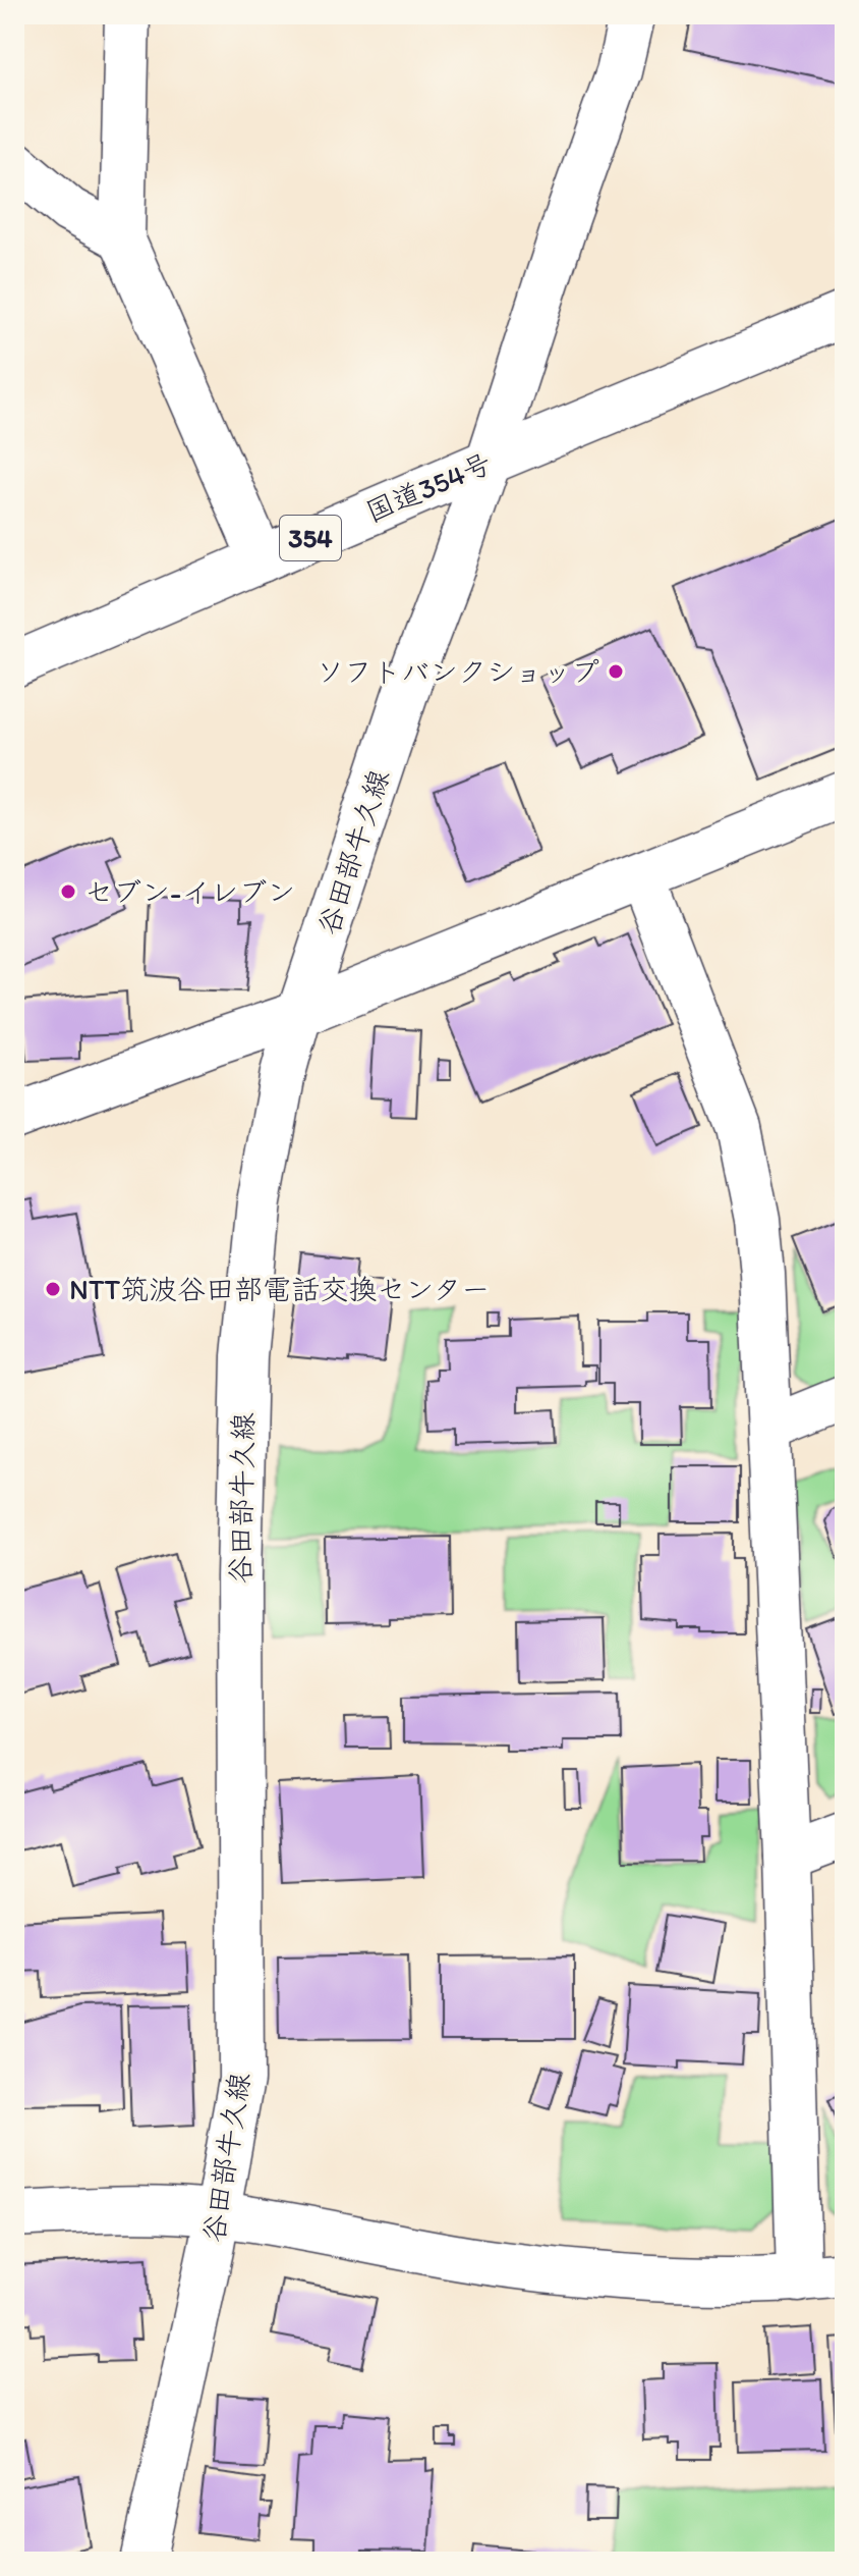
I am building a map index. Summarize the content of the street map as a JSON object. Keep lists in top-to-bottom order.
{
  "streets": {
    "main road": ["国道354号", "354", "谷田部牛久線"]
  },
  "crossings": [
    ["国道354号", "谷田部牛久線"]
  ],
  "places": ["ソフトバンクショップ", "セブン-イレブン", "NTT筑波谷田部電話交換センター"]
}
